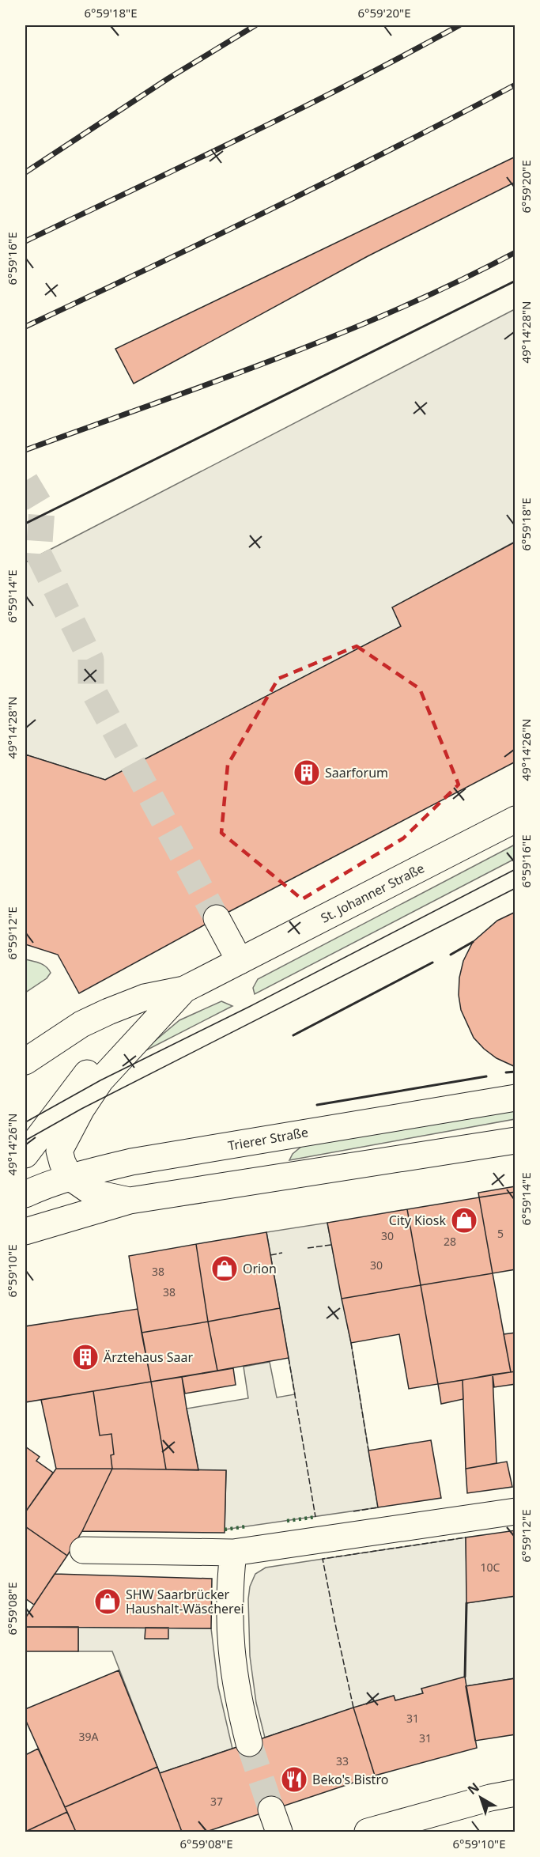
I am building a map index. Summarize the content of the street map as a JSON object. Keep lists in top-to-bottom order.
{
  "streets": {
    "main road": ["St. Johanner Straße", "Trierer Straße"]
  },
  "places": {
    "building": ["Saarforum", "Ärztehaus Saar"],
    "shop": ["City Kiosk", "Orion", "SHW Saarbrücker Haushalt-Wäscherei"],
    "restaurant": ["Beko's Bistro"]
  },
  "house_numbers": [
    "5",
    "30",
    "28",
    "30",
    "38",
    "38",
    "10C",
    "31",
    "39A",
    "31",
    "33",
    "37"
  ],
  "north": "top left",
  "coordinates": [
    "6°59'18\"E",
    "6°59'20\"E",
    "6°59'16\"E",
    "49°14'28\"N",
    "6°59'14\"E",
    "49°14'26\"N",
    "6°59'12\"E",
    "6°59'10\"E",
    "6°59'08\"E"
  ]
}
